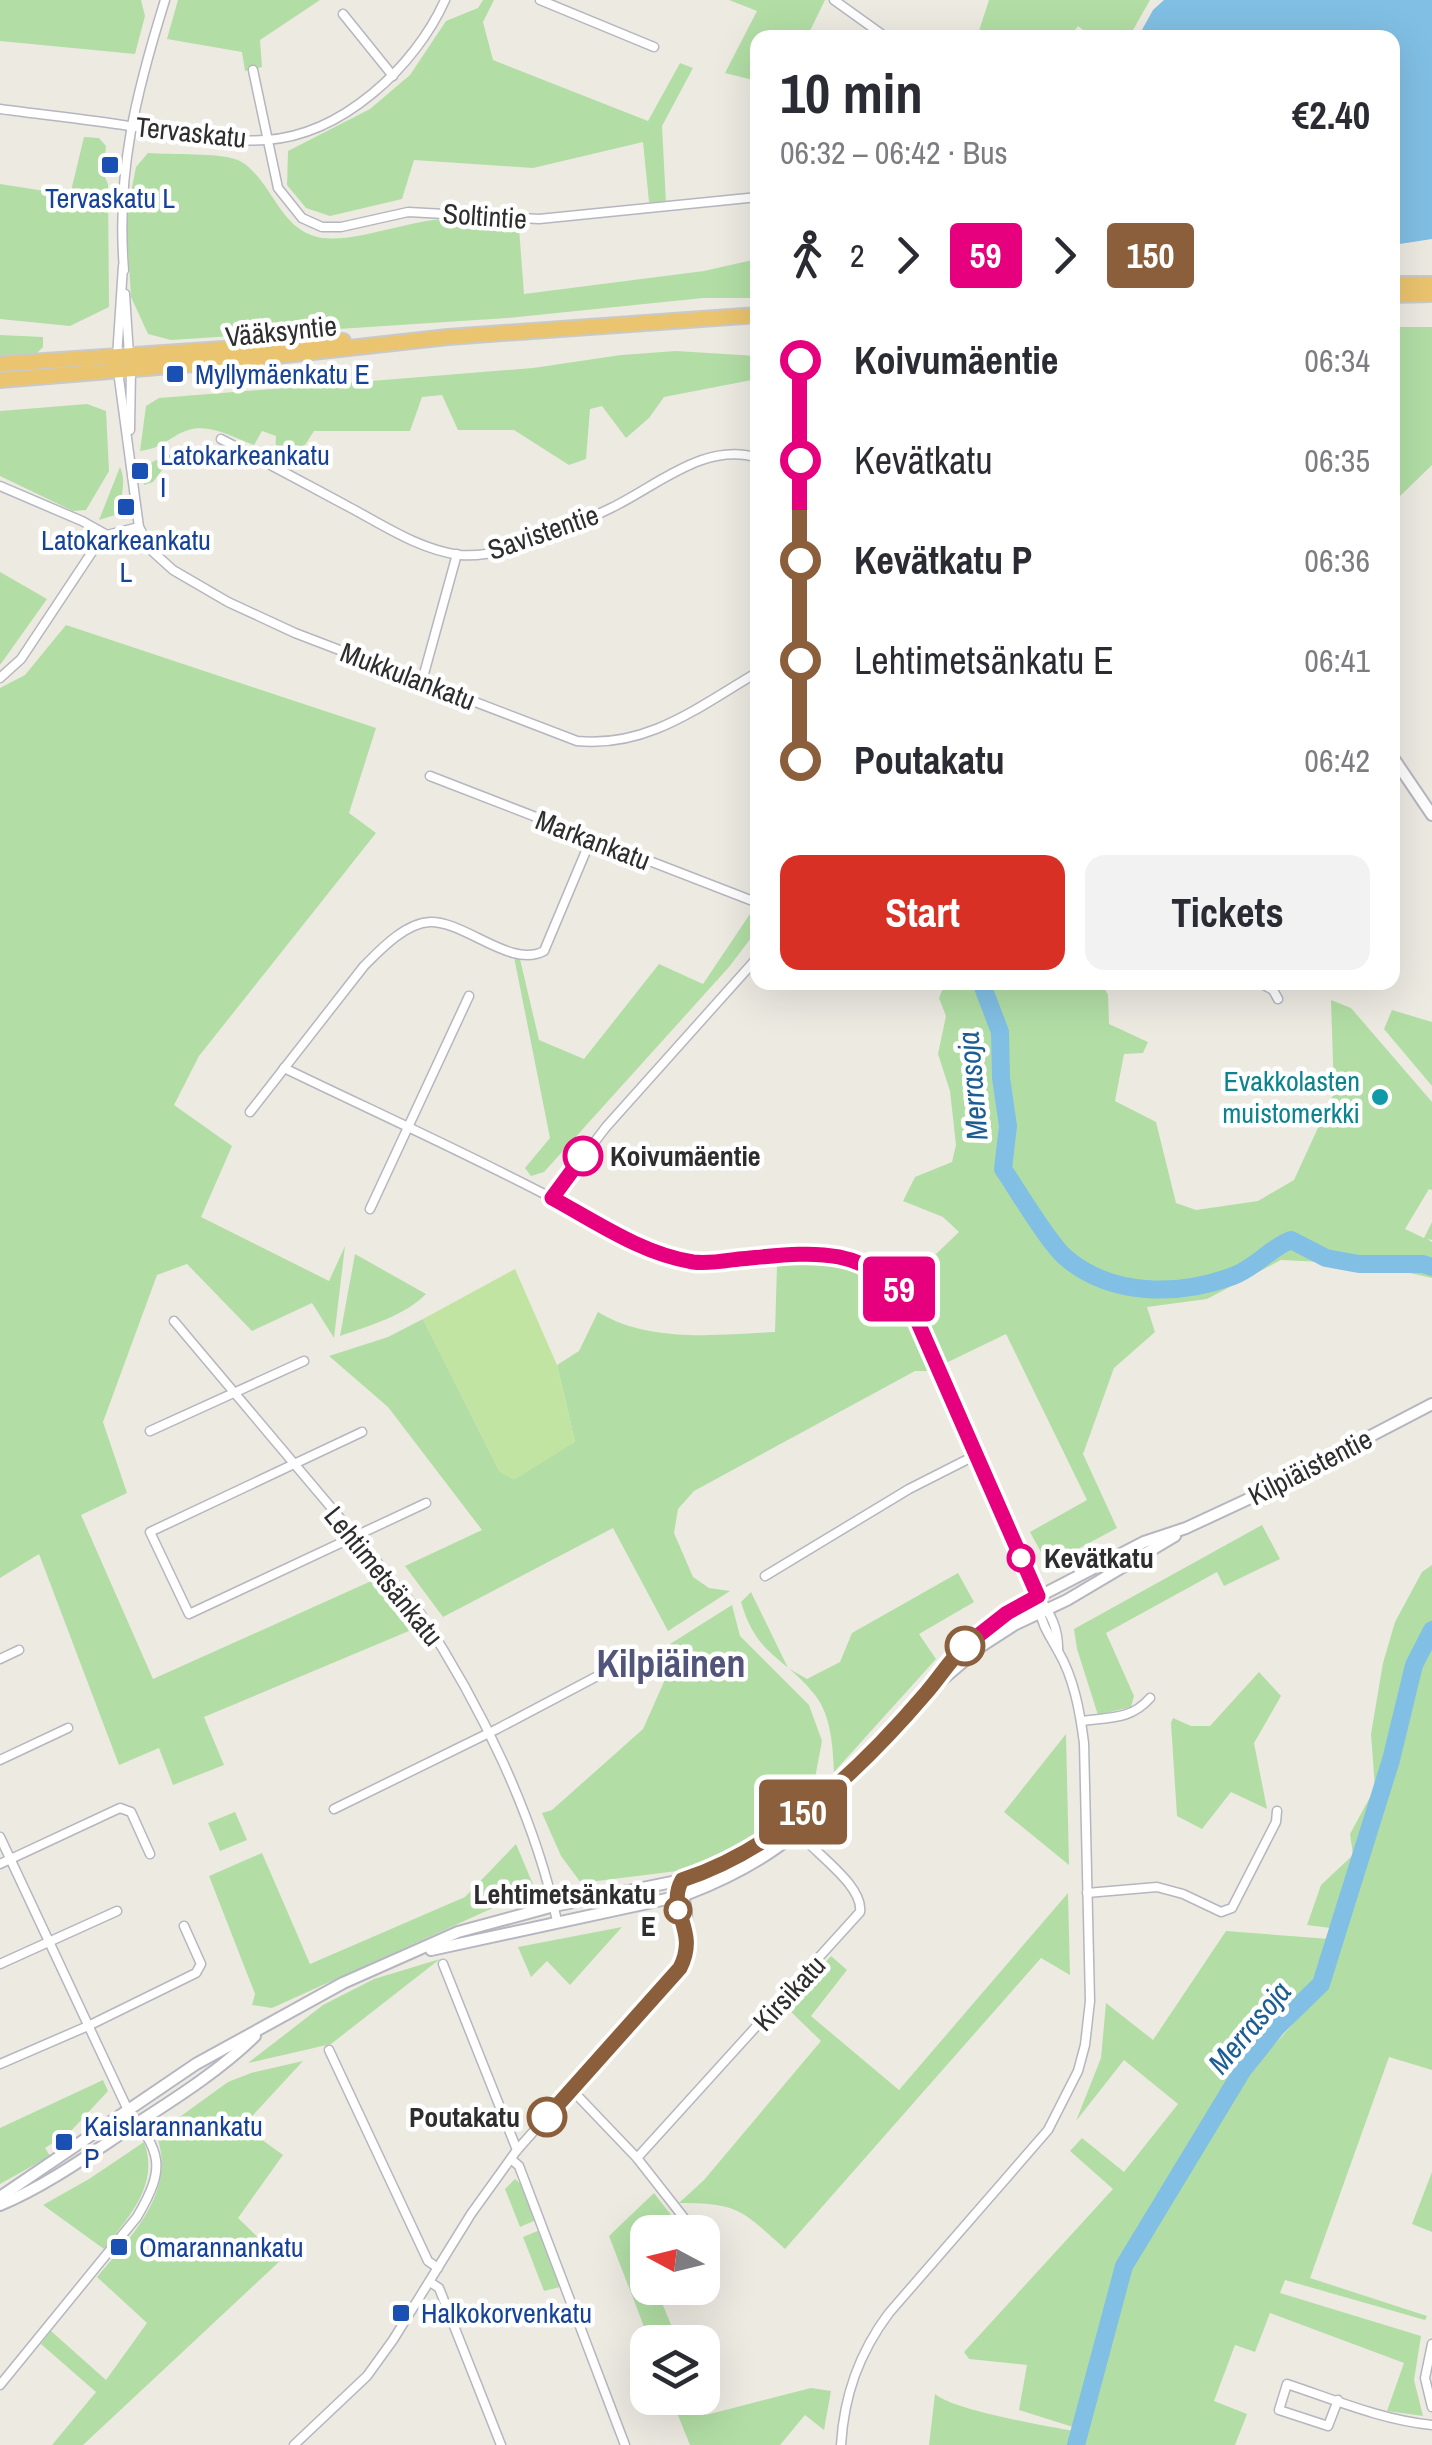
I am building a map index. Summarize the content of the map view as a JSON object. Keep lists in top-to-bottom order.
{
  "streets": {
    "highway": ["Vääksyntie"],
    "street": [
      "Tervaskatu",
      "Soltintie",
      "Savistentie",
      "Mukkulankatu",
      "Markankatu",
      "Kilpiäistentie",
      "Lehtimetsänkatu",
      "Kirsikatu"
    ]
  },
  "crossings": [
    ["Tervaskatu", "Soltintie"],
    ["Kilpiäistentie", "Kirsikatu"]
  ],
  "districts": ["Kilpiäinen"],
  "water": ["Merrasoja"],
  "places": {
    "transit": [
      "Tervaskatu L",
      "Myllymäenkatu E",
      "Latokarkeankatu I",
      "Latokarkeankatu L",
      "Kaislarannankatu P",
      "Omarannankatu",
      "Halkokorvenkatu"
    ],
    "other": [
      "Evakkolasten muistomerkki",
      "Koivumäentie",
      "Kevätkatu",
      "Lehtimetsänkatu E",
      "Poutakatu"
    ]
  },
  "lines": ["bus line 59", "bus line 150"],
  "north": "left",
  "page": {
    "on_map": ["59", "150"],
    "heading": ["10 min", "06:32 – 06:42 · Bus", "€2.40"],
    "legs": ["2", "59", "150"],
    "list": [
      {
        "name": "Koivumäentie",
        "value": "06:34"
      },
      {
        "name": "Kevätkatu",
        "value": "06:35"
      },
      {
        "name": "Kevätkatu P",
        "value": "06:36"
      },
      {
        "name": "Lehtimetsänkatu E",
        "value": "06:41"
      },
      {
        "name": "Poutakatu",
        "value": "06:42"
      }
    ],
    "buttons": ["Start", "Tickets"]
  }
}
